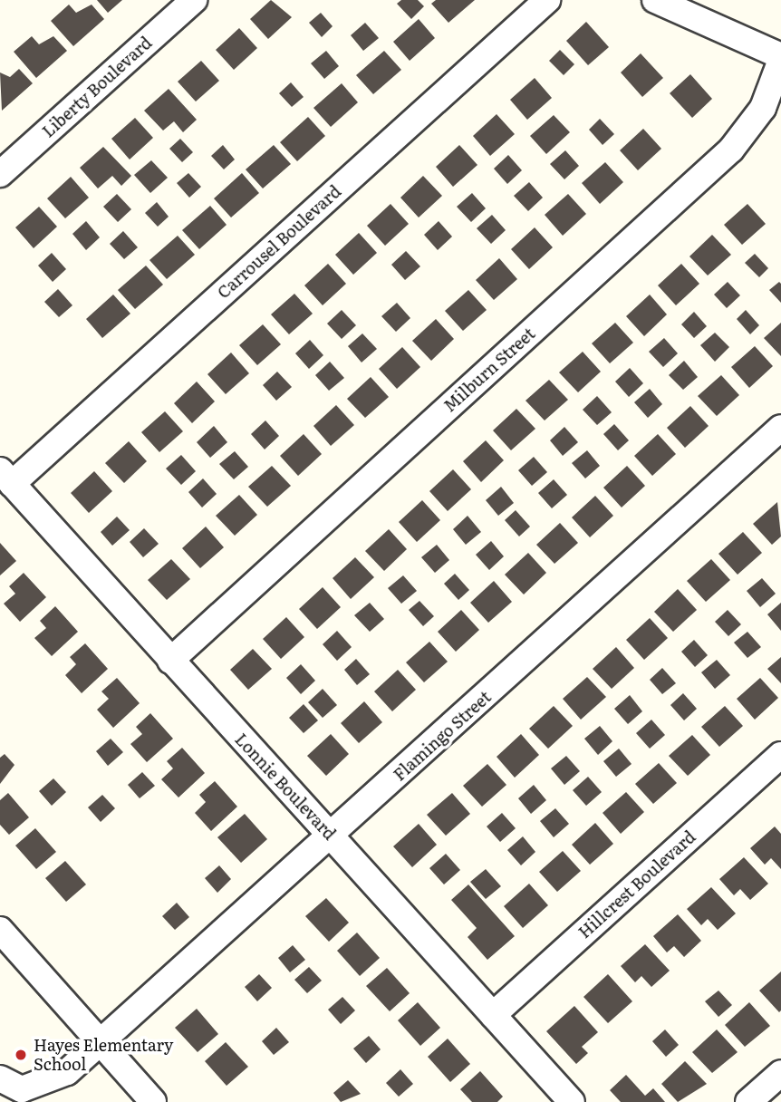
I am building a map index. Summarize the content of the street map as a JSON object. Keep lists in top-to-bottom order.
{
  "streets": {
    "street": [
      "Liberty Boulevard",
      "Carrousel Boulevard",
      "Milburn Street",
      "Flamingo Street",
      "Lonnie Boulevard",
      "Hillcrest Boulevard"
    ]
  },
  "crossings": [
    ["Carrousel Boulevard", "Lonnie Boulevard"],
    ["Milburn Street", "Lonnie Boulevard"],
    ["Flamingo Street", "Lonnie Boulevard"],
    ["Lonnie Boulevard", "Hillcrest Boulevard"]
  ],
  "places": ["Hayes Elementary School"]
}
